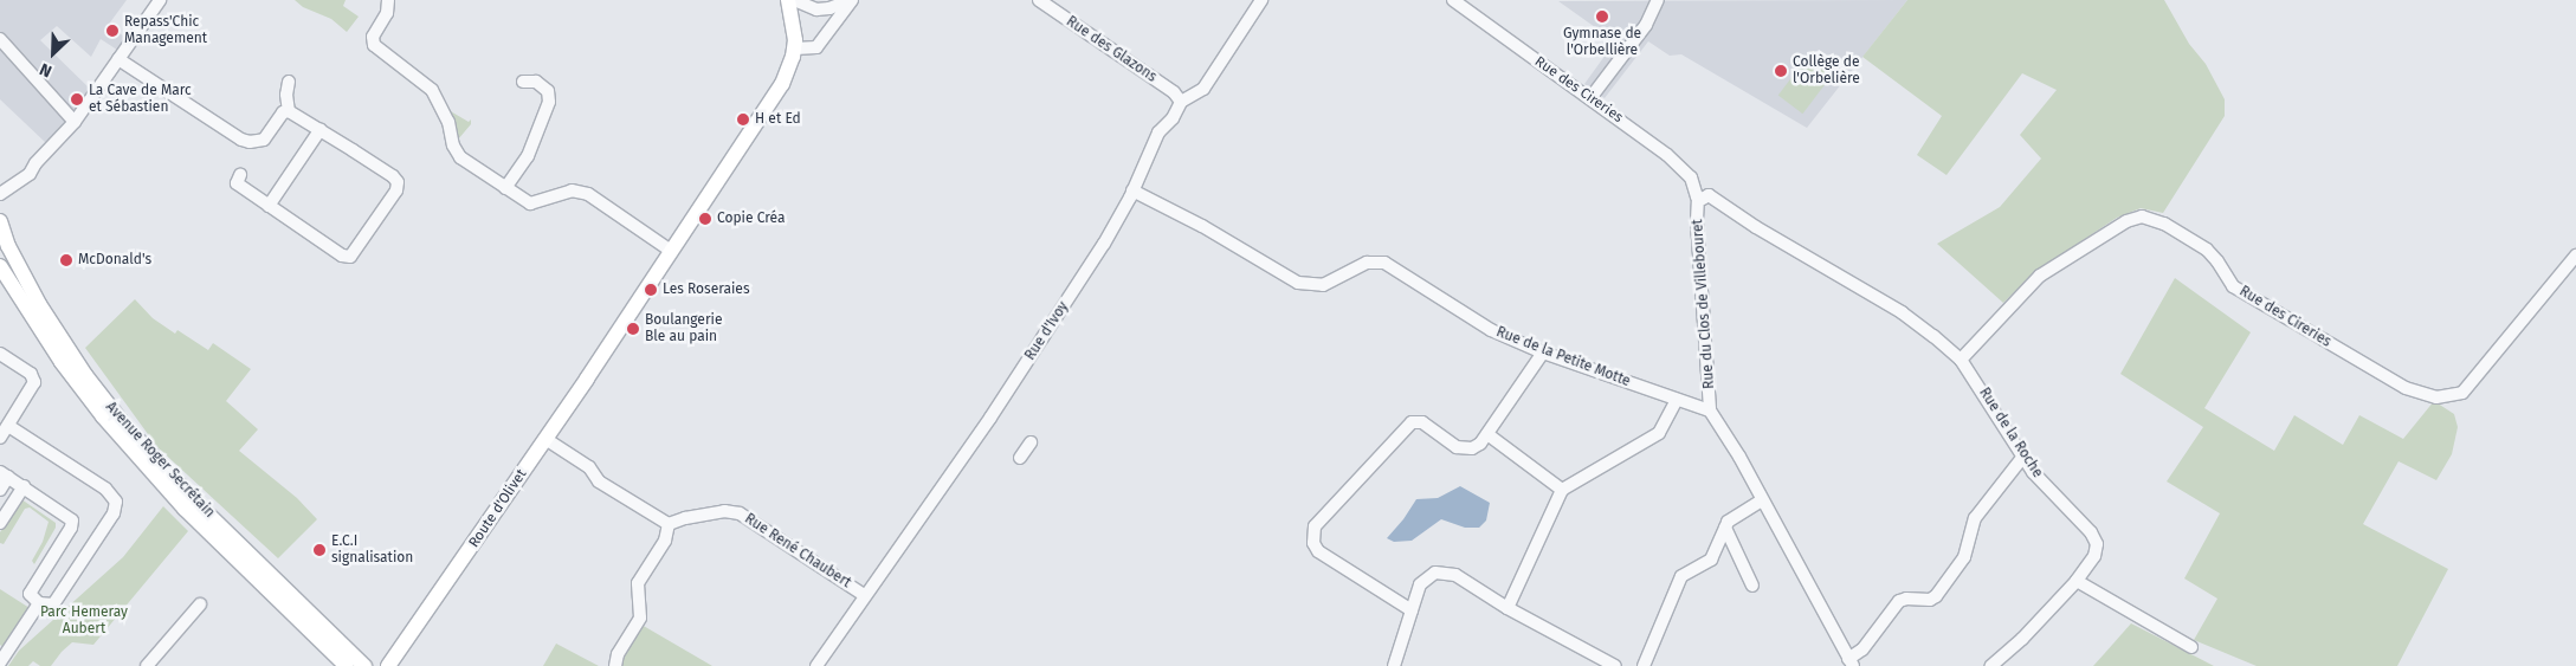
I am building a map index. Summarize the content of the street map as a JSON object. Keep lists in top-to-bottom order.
{
  "streets": {
    "main road": ["Avenue Roger Secrétain", "Route d'Olivet"],
    "street": [
      "Rue des Glazons",
      "Rue des Cireries",
      "Rue du Clos de Villebouret",
      "Rue d'Ivoy",
      "Rue de la Petite Motte",
      "Rue de la Roche",
      "Rue René Chaubert"
    ]
  },
  "crossings": [
    ["Rue des Glazons", "Rue d'Ivoy"],
    ["Rue des Cireries", "Rue du Clos de Villebouret"],
    ["Rue des Cireries", "Rue de la Roche"],
    ["Rue du Clos de Villebouret", "Rue de la Petite Motte"],
    ["Rue d'Ivoy", "Rue de la Petite Motte"],
    ["Rue d'Ivoy", "Rue René Chaubert"]
  ],
  "parks": ["Parc Hemeray Aubert"],
  "places": [
    "Gymnase de l'Orbellière",
    "Repass'Chic Management",
    "Collège de l'Orbelière",
    "La Cave de Marc et Sébastien",
    "H et Ed",
    "Copie Créa",
    "McDonald's",
    "Les Roseraies",
    "Boulangerie Ble au pain",
    "E.C.I signalisation"
  ],
  "north": "bottom left"
}
